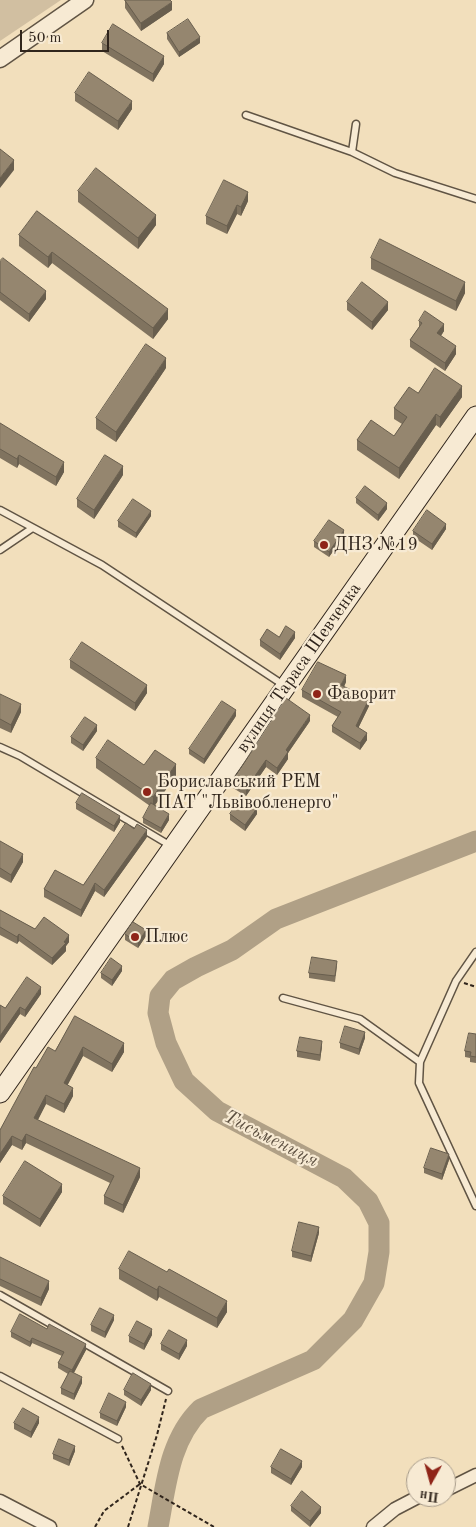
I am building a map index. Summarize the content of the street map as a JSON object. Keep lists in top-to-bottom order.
{
  "streets": {
    "main road": ["вулиця Тараса Шевченка"]
  },
  "water": ["Тисьмениця"],
  "places": [
    "ДНЗ №19",
    "Фаворит",
    "Бориславський РЕМ ПАТ \"Львівобленерго\"",
    "Плюс"
  ],
  "scale_bar": "50 m",
  "north": "bottom"
}
